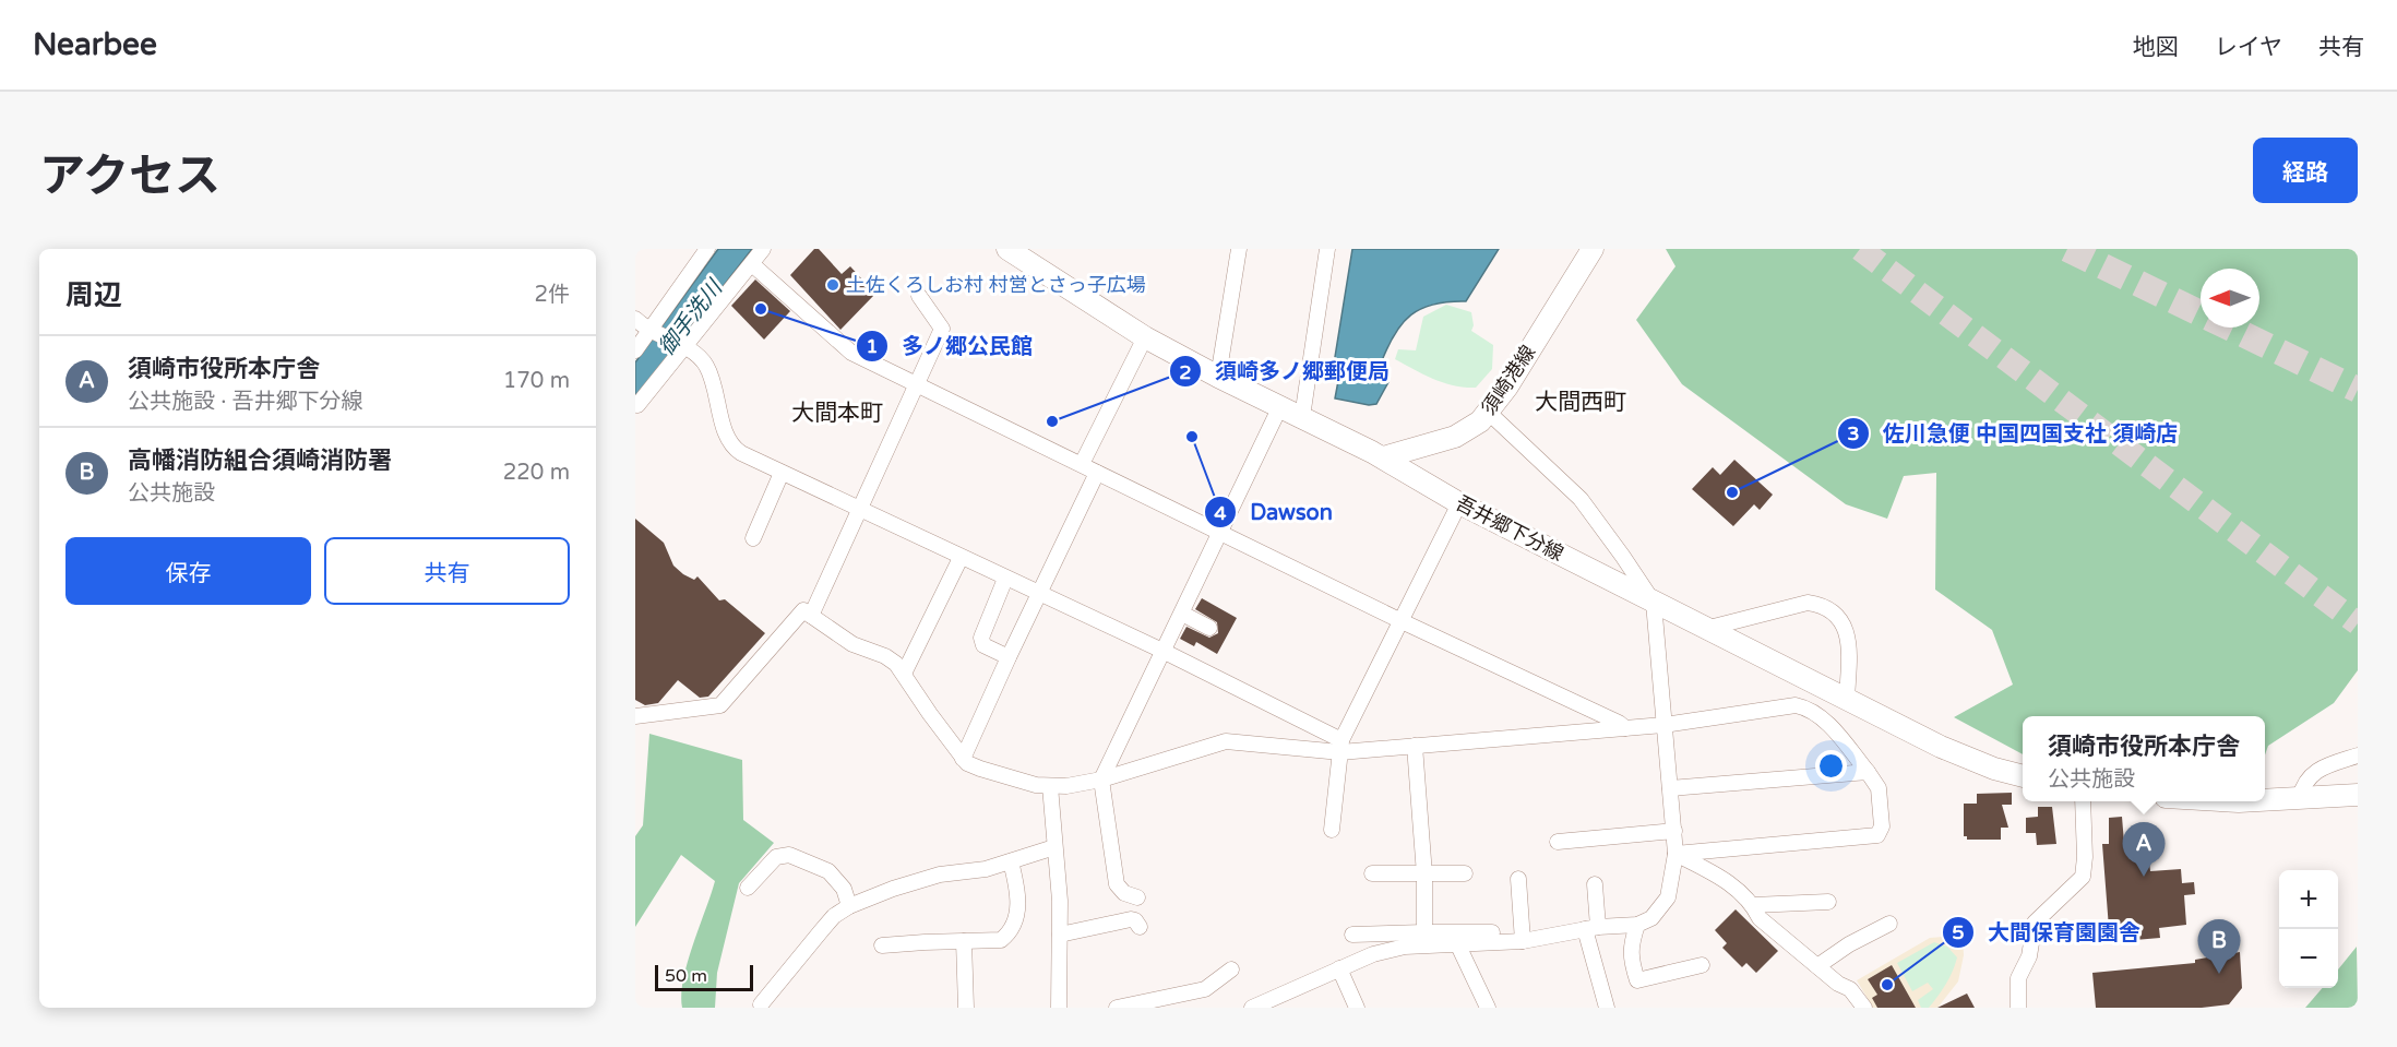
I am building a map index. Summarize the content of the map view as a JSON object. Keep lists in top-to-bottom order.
{
  "streets": {
    "main road": ["須崎港線", "吾井郷下分線"]
  },
  "crossings": [
    ["須崎港線", "吾井郷下分線"]
  ],
  "districts": ["大間西町", "大間本町"],
  "water": ["御手洗川"],
  "places": [
    "土佐くろしお村 村営とさっ子広場",
    "多ノ郷公民館",
    "須崎多ノ郷郵便局",
    "Dawson",
    "佐川急便 中国四国支社 須崎店",
    "大間保育園園舎"
  ],
  "scale_bar": "50 m",
  "north": "left",
  "page": {
    "header": "Nearbee",
    "nav": ["地図", "レイヤ", "共有"],
    "title": "アクセス",
    "buttons": [
      "経路",
      ["保存", "共有"]
    ],
    "heading": ["周辺", "2件"],
    "list": [
      {
        "mark": "A",
        "name": "須崎市役所本庁舎",
        "note": "公共施設 · 吾井郷下分線",
        "value": "170 m"
      },
      {
        "mark": "B",
        "name": "高幡消防組合須崎消防署",
        "note": "公共施設",
        "value": "220 m"
      }
    ],
    "popup": ["須崎市役所本庁舎", "公共施設"],
    "pins": ["A", "B"],
    "map_buttons": ["+", "−"],
    "scale": "50 m"
  }
}
